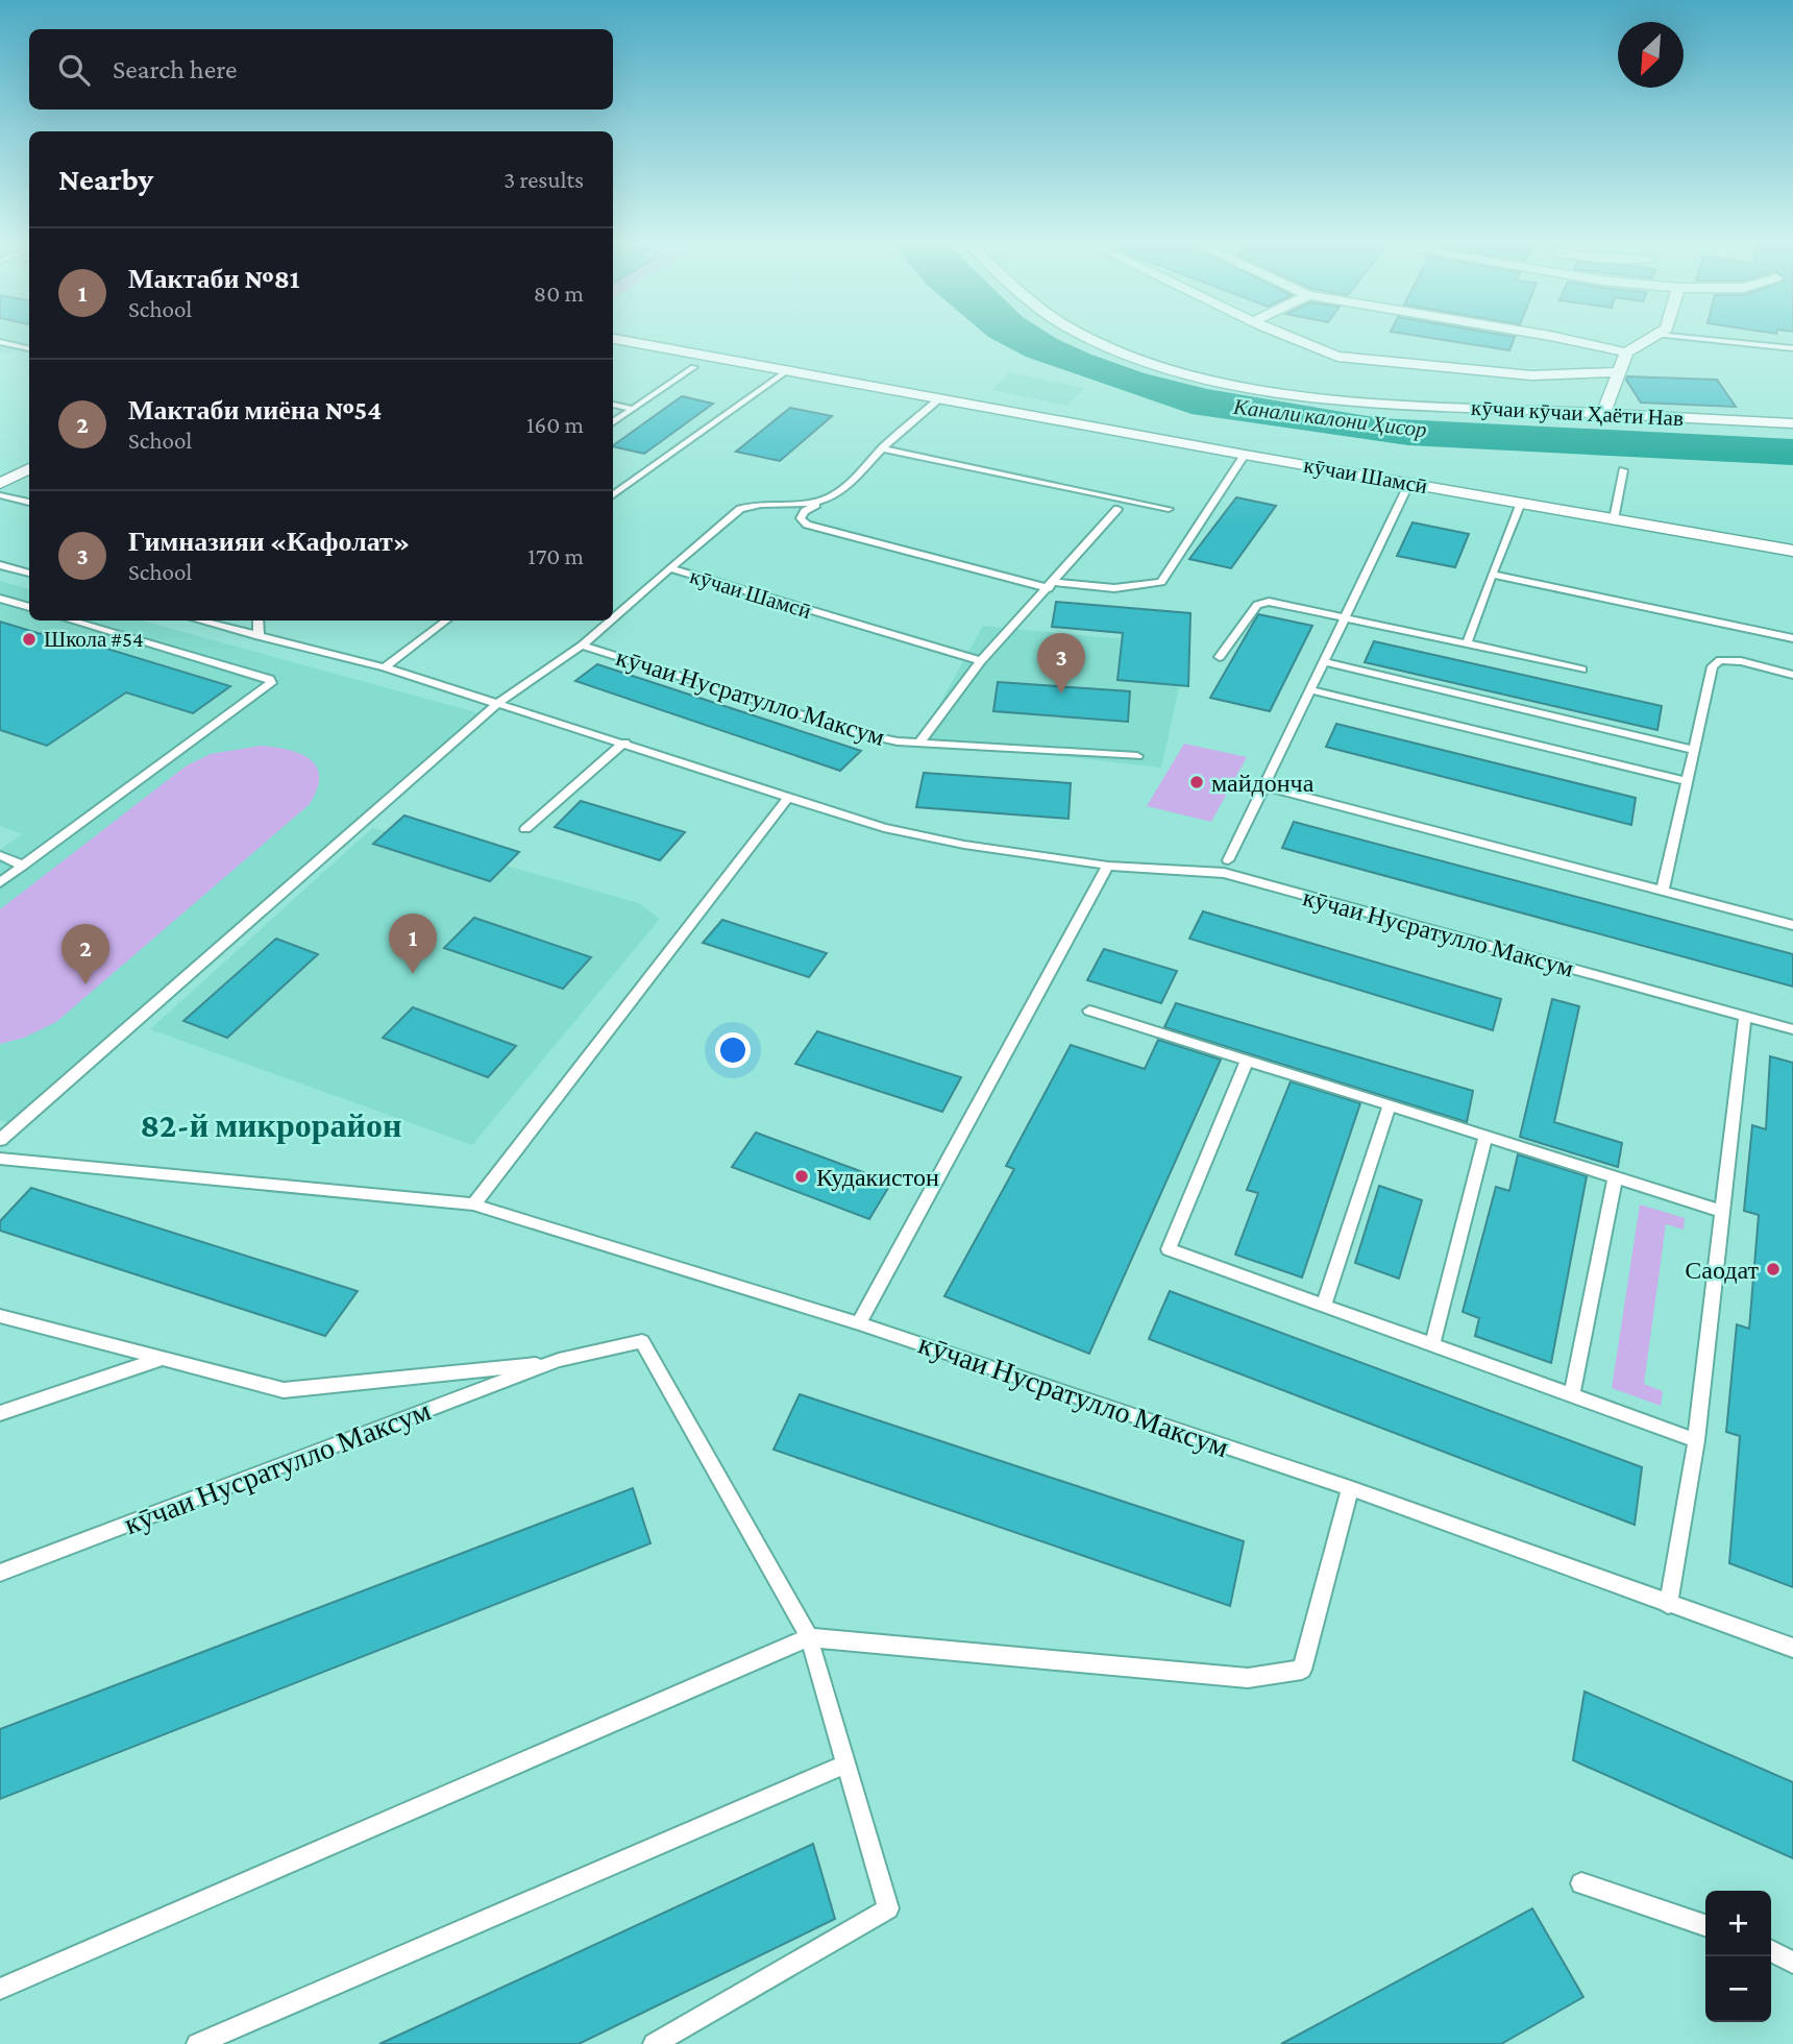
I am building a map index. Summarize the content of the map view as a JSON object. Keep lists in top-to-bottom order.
{
  "streets": {
    "street": ["кӯчаи кӯчаи Ҳаёти Нав", "кӯчаи Шамсӣ"],
    "lane": ["кӯчаи Нусратулло Максум"]
  },
  "crossings": [
    ["кӯчаи Шамсӣ", "кӯчаи Нусратулло Максум"]
  ],
  "districts": ["82-й микрорайон"],
  "water": ["Канали калони Ҳисор"],
  "places": [
    "Школа #54",
    "майдонча",
    "Кудакистон",
    "Саодат"
  ],
  "north": "bottom left",
  "page": {
    "search": "Search here",
    "heading": ["Nearby", "3 results"],
    "list": [
      {
        "mark": "1",
        "name": "Мактаби №81",
        "note": "School",
        "value": "80 m"
      },
      {
        "mark": "2",
        "name": "Мактаби миёна №54",
        "note": "School",
        "value": "160 m"
      },
      {
        "mark": "3",
        "name": "Гимназияи «Кафолат»",
        "note": "School",
        "value": "170 m"
      }
    ],
    "pins": ["3", "1", "2"],
    "map_buttons": ["+", "−"]
  }
}
